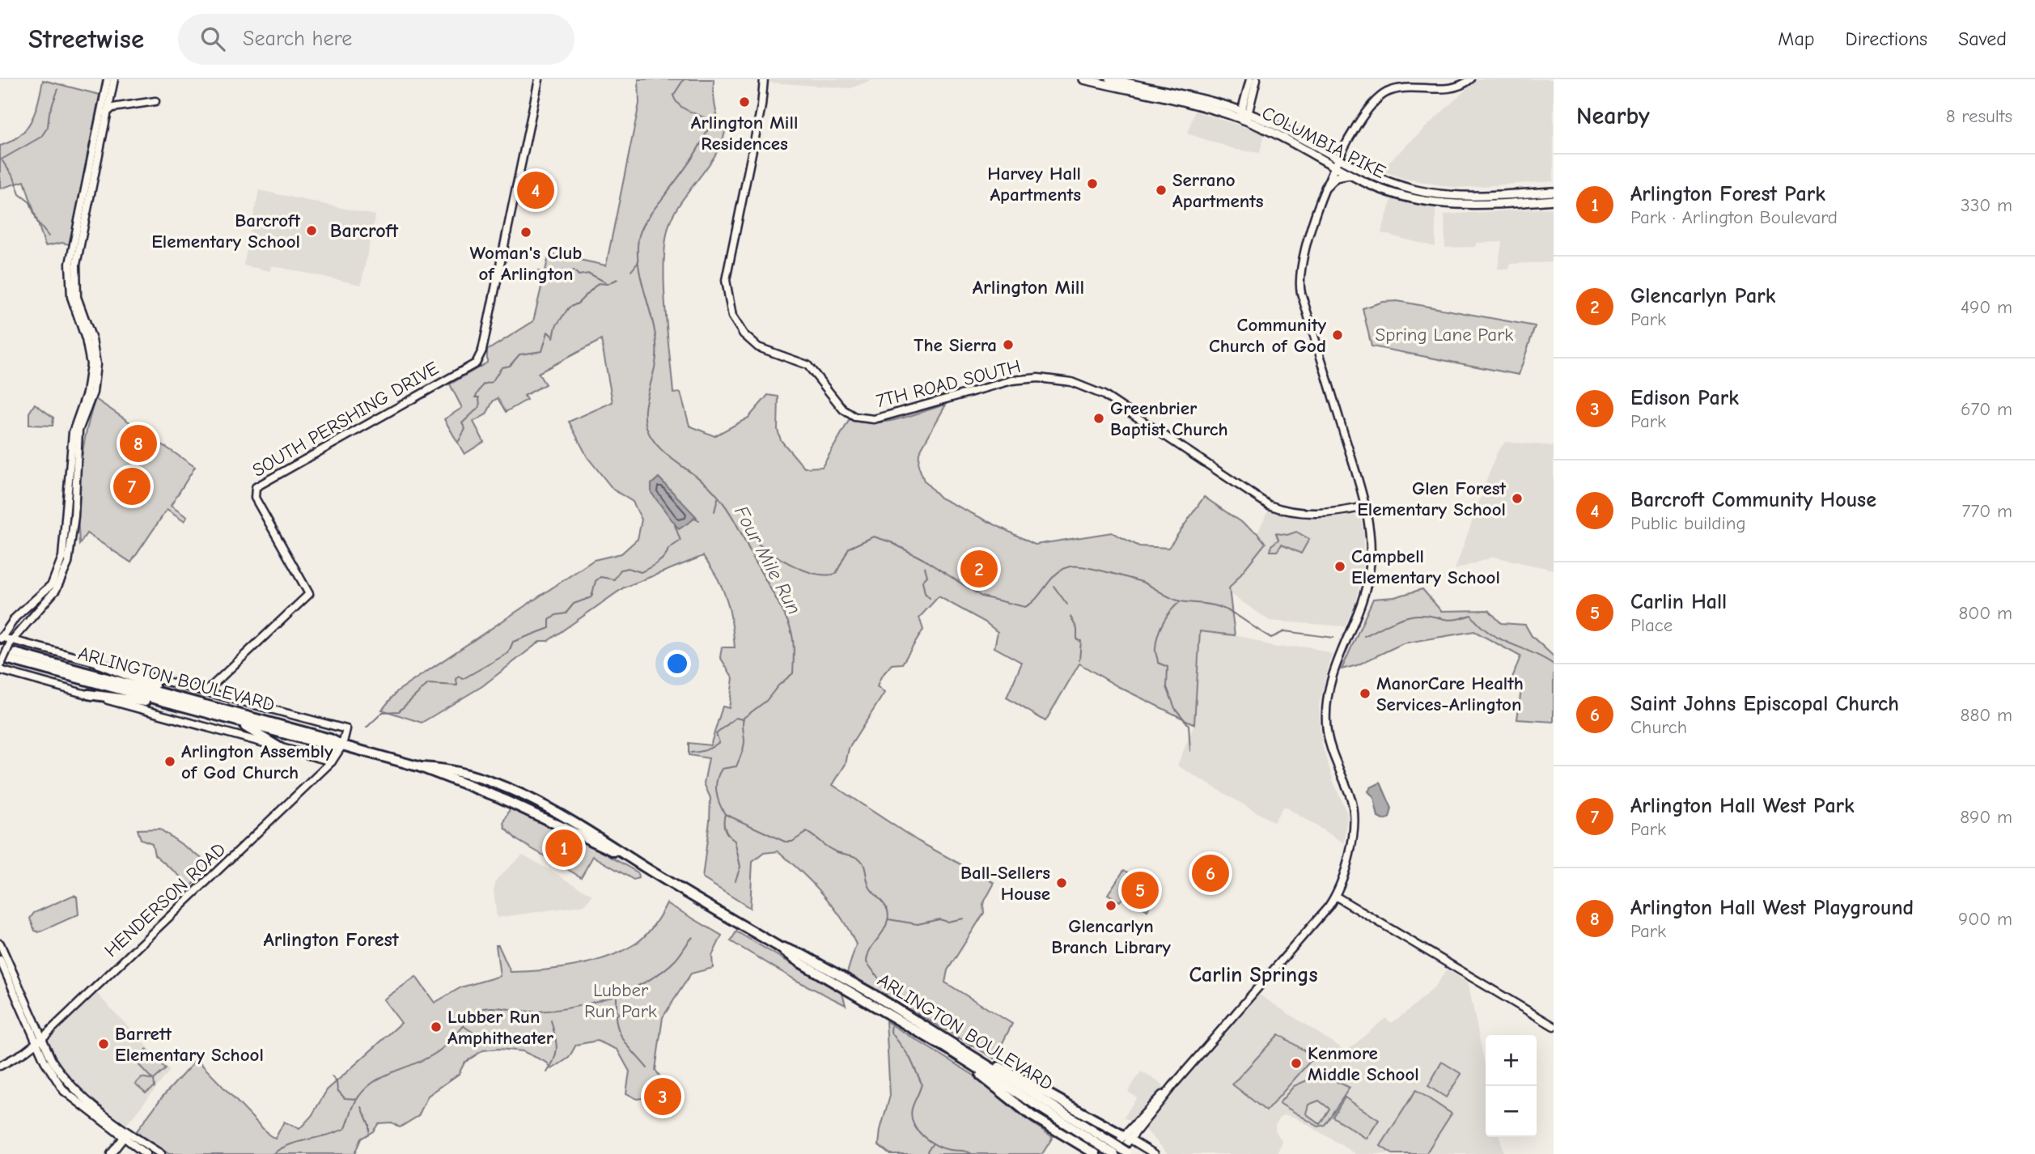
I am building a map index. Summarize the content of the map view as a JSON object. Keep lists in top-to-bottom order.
{
  "streets": {
    "highway": ["ARLINGTON BOULEVARD"],
    "main road": [
      "COLUMBIA PIKE",
      "7TH ROAD SOUTH",
      "SOUTH PERSHING DRIVE",
      "HENDERSON ROAD"
    ]
  },
  "crossings": [
    ["ARLINGTON BOULEVARD", "HENDERSON ROAD"]
  ],
  "districts": [
    "Barcroft",
    "Arlington Mill",
    "Arlington Forest",
    "Carlin Springs"
  ],
  "water": ["Four Mile Run"],
  "parks": ["Spring Lane Park", "Lubber Run Park"],
  "places": [
    "Arlington Mill Residences",
    "Harvey Hall Apartments",
    "Serrano Apartments",
    "Barcroft Elementary School",
    "Woman's Club of Arlington",
    "Community Church of God",
    "The Sierra",
    "Greenbrier Baptist Church",
    "Glen Forest Elementary School",
    "Campbell Elementary School",
    "ManorCare Health Services-Arlington",
    "Arlington Assembly of God Church",
    "Ball-Sellers House",
    "Glencarlyn Branch Library",
    "Lubber Run Amphitheater",
    "Barrett Elementary School",
    "Kenmore Middle School"
  ],
  "page": {
    "header": "Streetwise",
    "search": "Search here",
    "nav": ["Map", "Directions", "Saved"],
    "heading": ["Nearby", "8 results"],
    "list": [
      {
        "mark": "1",
        "name": "Arlington Forest Park",
        "note": "Park · Arlington Boulevard",
        "value": "330 m"
      },
      {
        "mark": "2",
        "name": "Glencarlyn Park",
        "note": "Park",
        "value": "490 m"
      },
      {
        "mark": "3",
        "name": "Edison Park",
        "note": "Park",
        "value": "670 m"
      },
      {
        "mark": "4",
        "name": "Barcroft Community House",
        "note": "Public building",
        "value": "770 m"
      },
      {
        "mark": "5",
        "name": "Carlin Hall",
        "note": "Place",
        "value": "800 m"
      },
      {
        "mark": "6",
        "name": "Saint Johns Episcopal Church",
        "note": "Church",
        "value": "880 m"
      },
      {
        "mark": "7",
        "name": "Arlington Hall West Park",
        "note": "Park",
        "value": "890 m"
      },
      {
        "mark": "8",
        "name": "Arlington Hall West Playground",
        "note": "Park",
        "value": "900 m"
      }
    ],
    "pins": [
      "4",
      "8",
      "7",
      "2",
      "1",
      "6",
      "5",
      "3"
    ],
    "map_buttons": ["+", "−"]
  }
}
